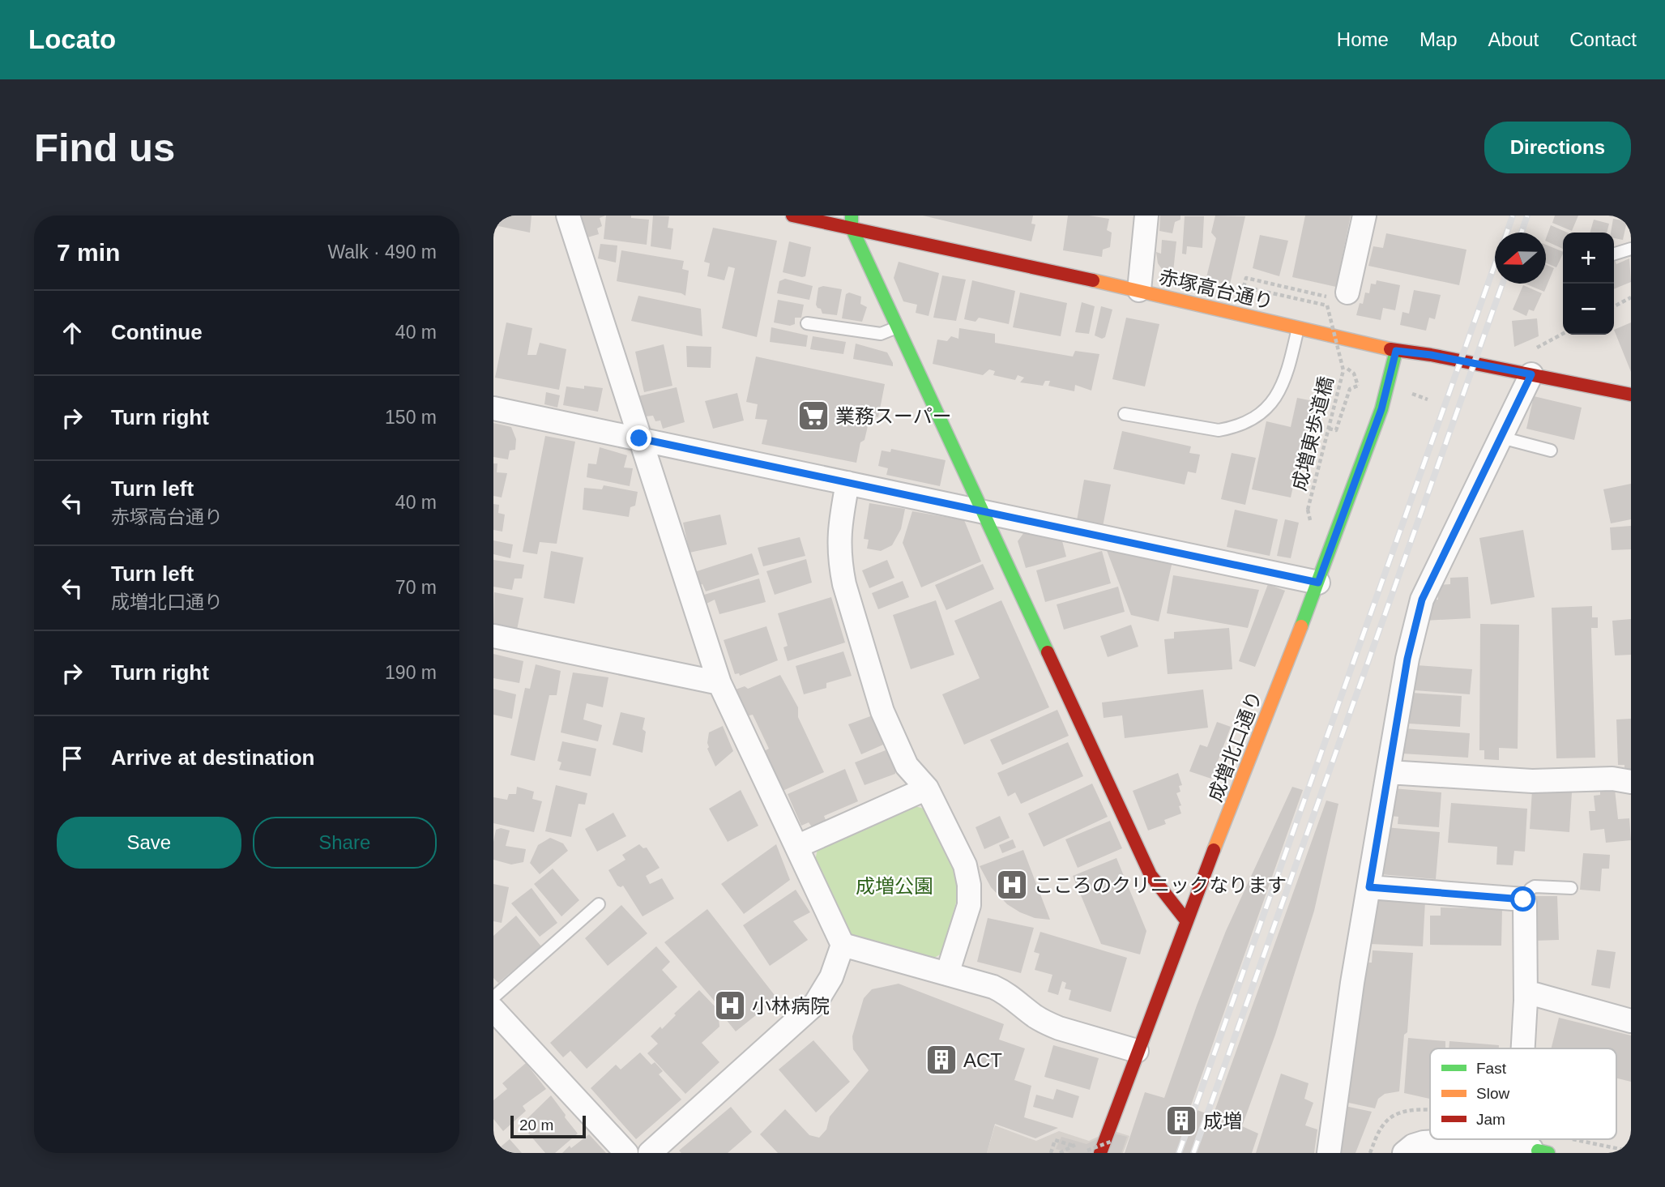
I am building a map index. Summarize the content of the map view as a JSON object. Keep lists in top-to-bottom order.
{
  "streets": {
    "street": ["赤塚高台通り", "成増北口通り"],
    "path": ["成増東歩道橋"]
  },
  "crossings": [
    ["赤塚高台通り", "成増北口通り"]
  ],
  "parks": ["成増公園"],
  "places": {
    "supermarket": ["業務スーパー"],
    "hospital": ["こころのクリニックなります", "小林病院"],
    "building": ["ACT", "成増"]
  },
  "legend": ["Fast", "Slow", "Jam"],
  "scale_bar": "20 m",
  "north": "left",
  "page": {
    "header": "Locato",
    "nav": [
      "Home",
      "Map",
      "About",
      "Contact"
    ],
    "buttons": [
      "Directions",
      ["Save", "Share"]
    ],
    "title": "Find us",
    "heading": ["7 min", "Walk · 490 m"],
    "map_buttons": ["+", "−"],
    "list": [
      ["Continue", "40 m"],
      ["Turn right", "150 m"],
      ["Turn left", "赤塚高台通り", "40 m"],
      ["Turn left", "成増北口通り", "70 m"],
      ["Turn right", "190 m"],
      "Arrive at destination"
    ],
    "scale": "20 m"
  }
}
